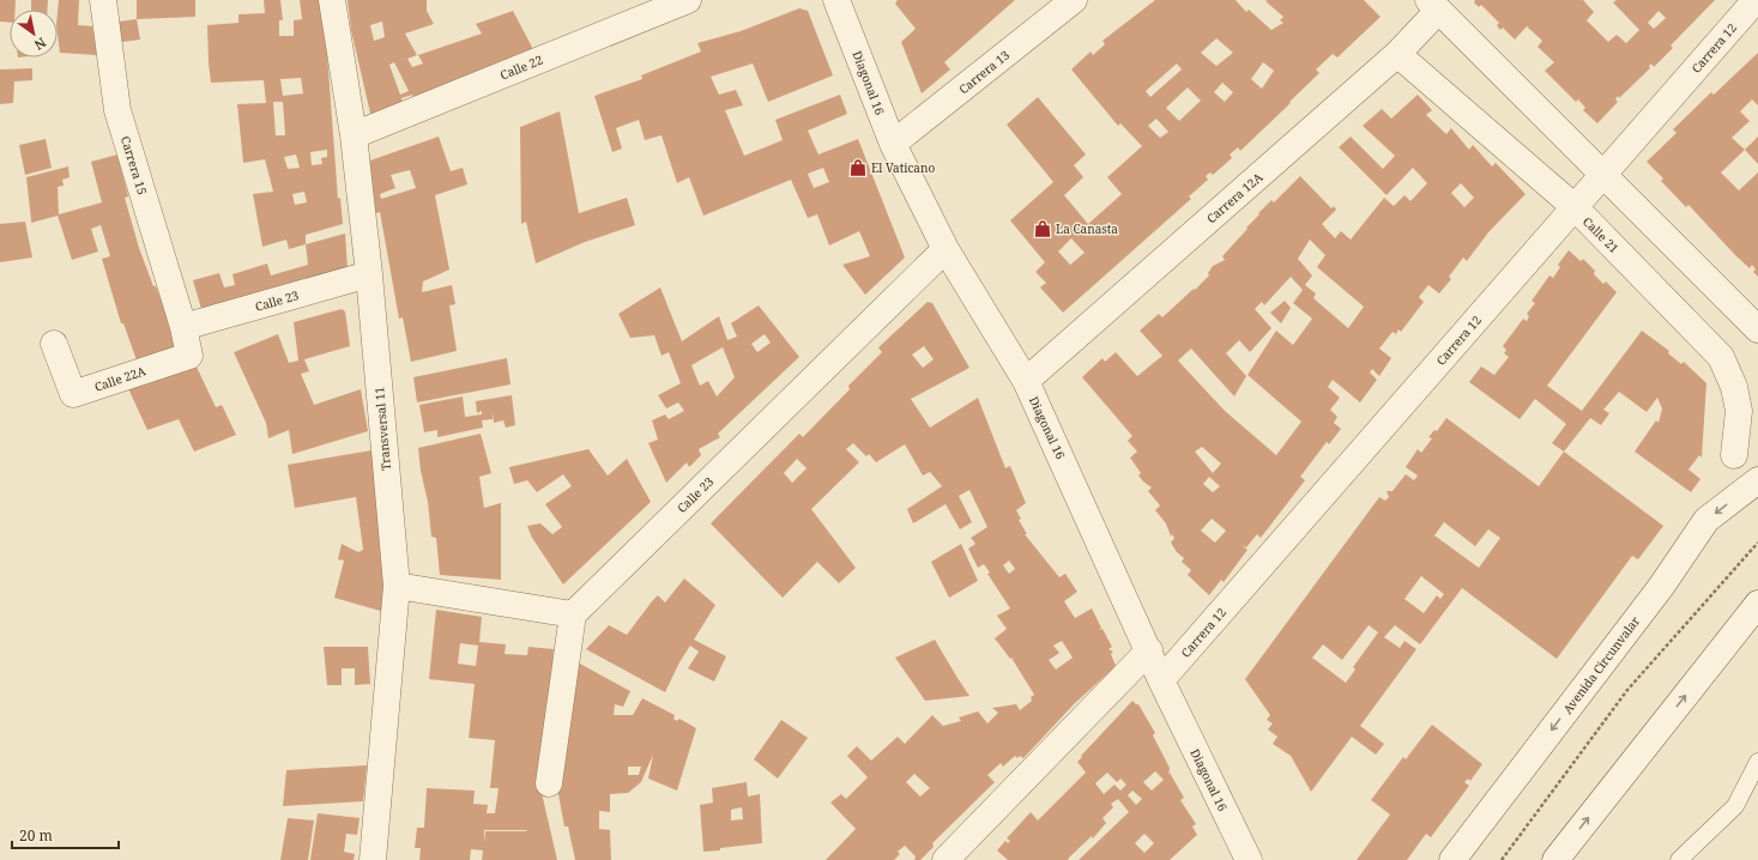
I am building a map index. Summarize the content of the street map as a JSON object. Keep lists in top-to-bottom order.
{
  "streets": {
    "street": [
      "Carrera 12",
      "Calle 22",
      "Carrera 13",
      "Diagonal 16",
      "Carrera 15",
      "Carrera 12A",
      "Calle 21",
      "Calle 23",
      "Calle 22A",
      "Transversal 11",
      "Avenida Circunvalar"
    ]
  },
  "crossings": [
    ["Carrera 12", "Diagonal 16"],
    ["Carrera 12", "Calle 21"],
    ["Calle 22", "Transversal 11"],
    ["Carrera 13", "Diagonal 16"],
    ["Diagonal 16", "Carrera 12A"],
    ["Diagonal 16", "Calle 23"],
    ["Carrera 15", "Calle 23"],
    ["Carrera 15", "Calle 22A"],
    ["Carrera 12A", "Calle 21"],
    ["Calle 23", "Calle 22A"],
    ["Calle 23", "Transversal 11"]
  ],
  "places": {
    "shop": ["El Vaticano", "La Canasta"]
  },
  "scale_bar": "20 m",
  "north": "bottom right"
}
